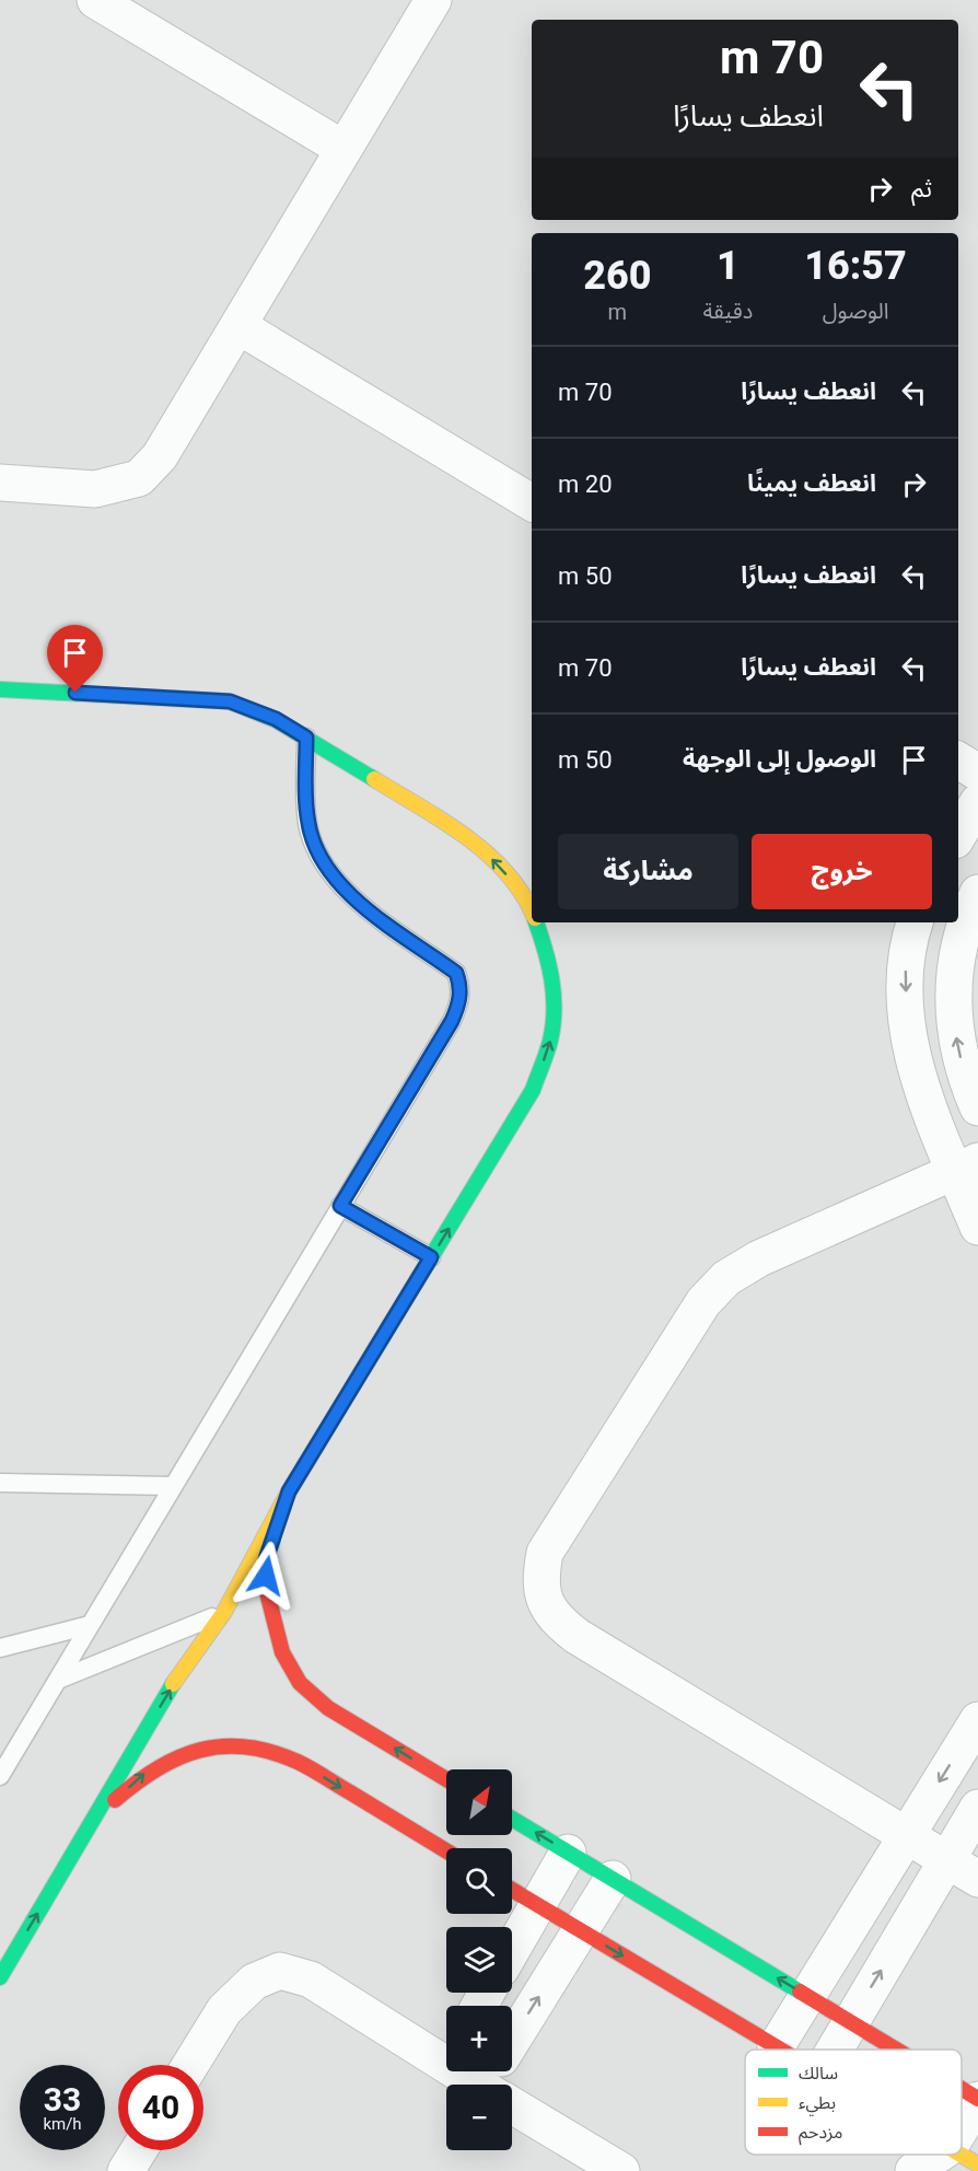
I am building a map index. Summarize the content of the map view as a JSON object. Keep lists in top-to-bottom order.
{
  "legend": ["سالك", "بطيء", "مزدحم"],
  "north": "top right",
  "page": {
    "turn": ["70 m", "انعطف يسارًا"],
    "then": "ثم",
    "eta": [
      "16:57",
      "الوصول",
      "1",
      "دقيقة",
      "260",
      "m"
    ],
    "list": [
      {
        "name": "انعطف يسارًا",
        "value": "70 m"
      },
      {
        "name": "انعطف يمينًا",
        "value": "20 m"
      },
      {
        "name": "انعطف يسارًا",
        "value": "50 m"
      },
      {
        "name": "انعطف يسارًا",
        "value": "70 m"
      },
      {
        "name": "الوصول إلى الوجهة",
        "value": "50 m"
      }
    ],
    "buttons": ["خروج", "مشاركة"],
    "map_buttons": ["+", "−"],
    "speed": "33 km/h",
    "limit": "40"
  }
}
